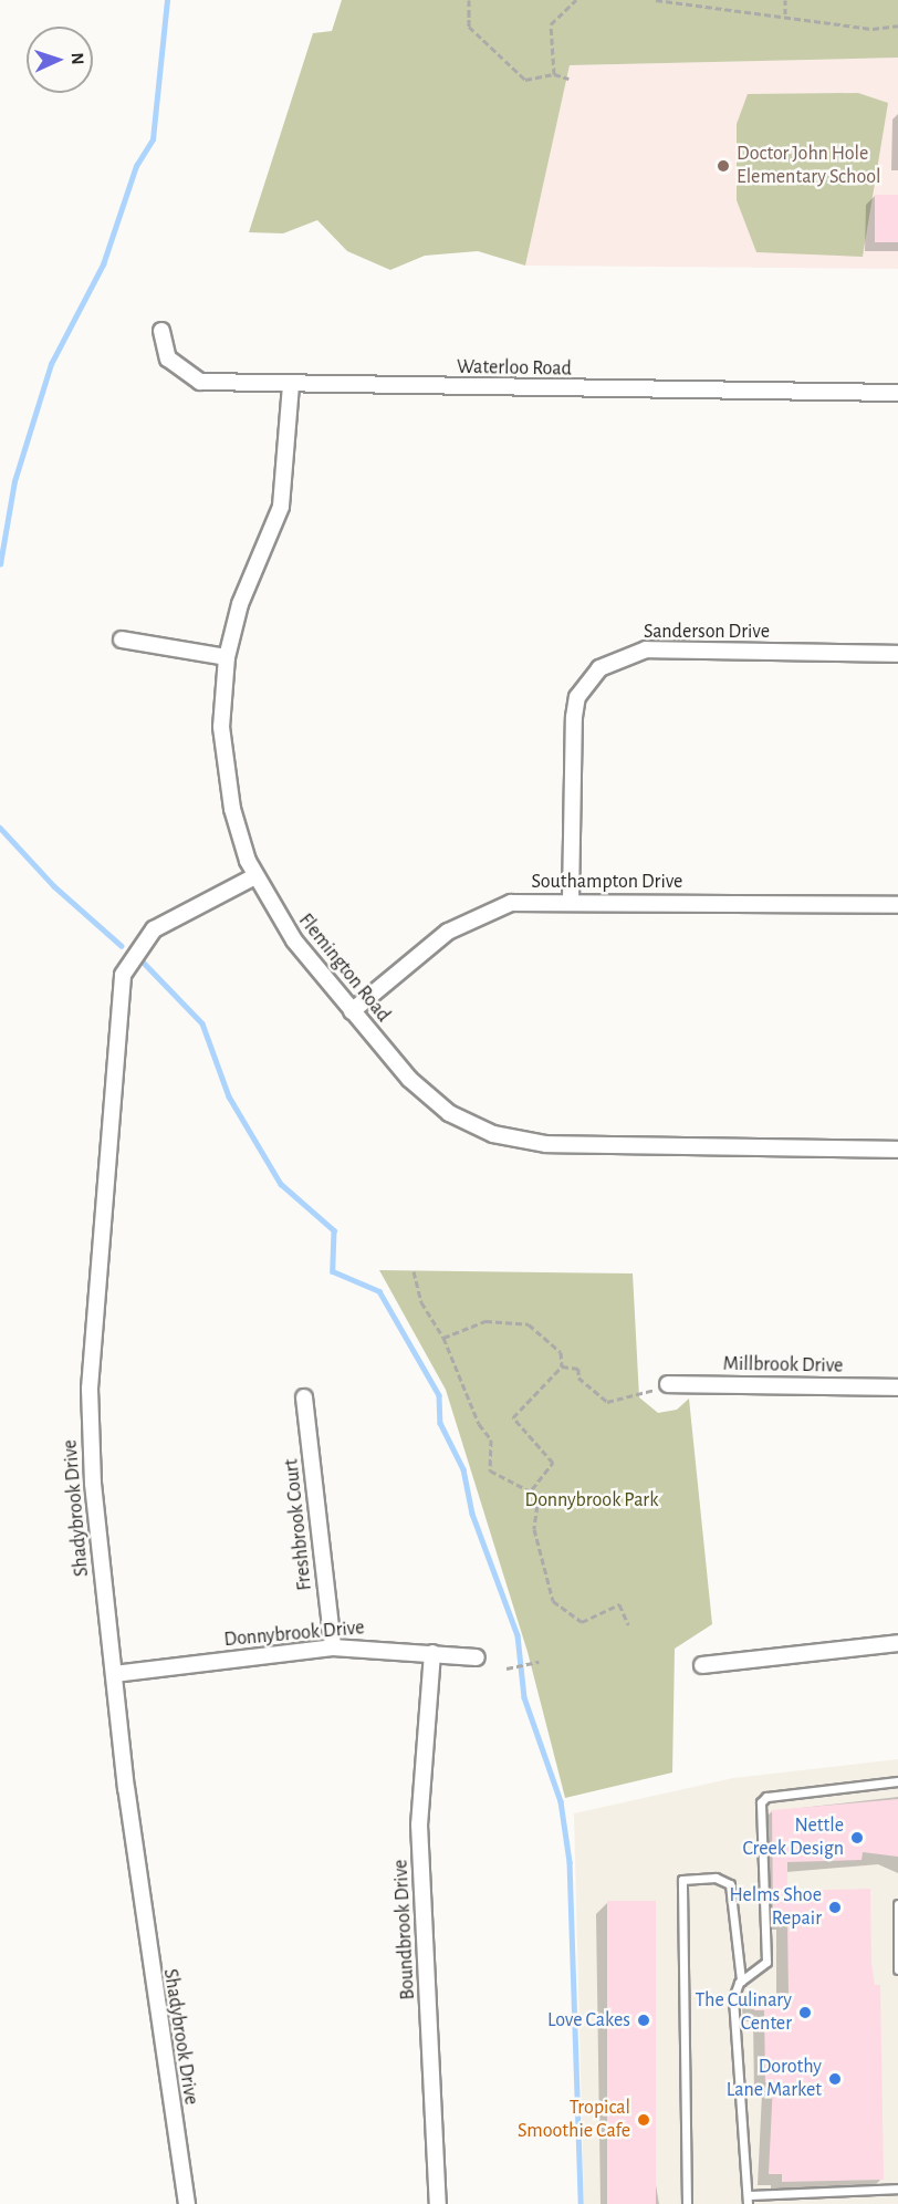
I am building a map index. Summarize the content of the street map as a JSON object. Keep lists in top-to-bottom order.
{
  "streets": {
    "street": [
      "Waterloo Road",
      "Sanderson Drive",
      "Southampton Drive",
      "Flemington Road",
      "Millbrook Drive",
      "Shadybrook Drive",
      "Freshbrook Court",
      "Donnybrook Drive",
      "Boundbrook Drive"
    ]
  },
  "crossings": [
    ["Waterloo Road", "Flemington Road"],
    ["Sanderson Drive", "Southampton Drive"],
    ["Southampton Drive", "Flemington Road"],
    ["Flemington Road", "Shadybrook Drive"],
    ["Shadybrook Drive", "Donnybrook Drive"],
    ["Freshbrook Court", "Donnybrook Drive"],
    ["Donnybrook Drive", "Boundbrook Drive"]
  ],
  "parks": ["Donnybrook Park"],
  "places": [
    "Doctor John Hole Elementary School",
    "Nettle Creek Design",
    "Helms Shoe Repair",
    "The Culinary Center",
    "Love Cakes",
    "Dorothy Lane Market",
    "Tropical Smoothie Cafe"
  ],
  "north": "right"
}
